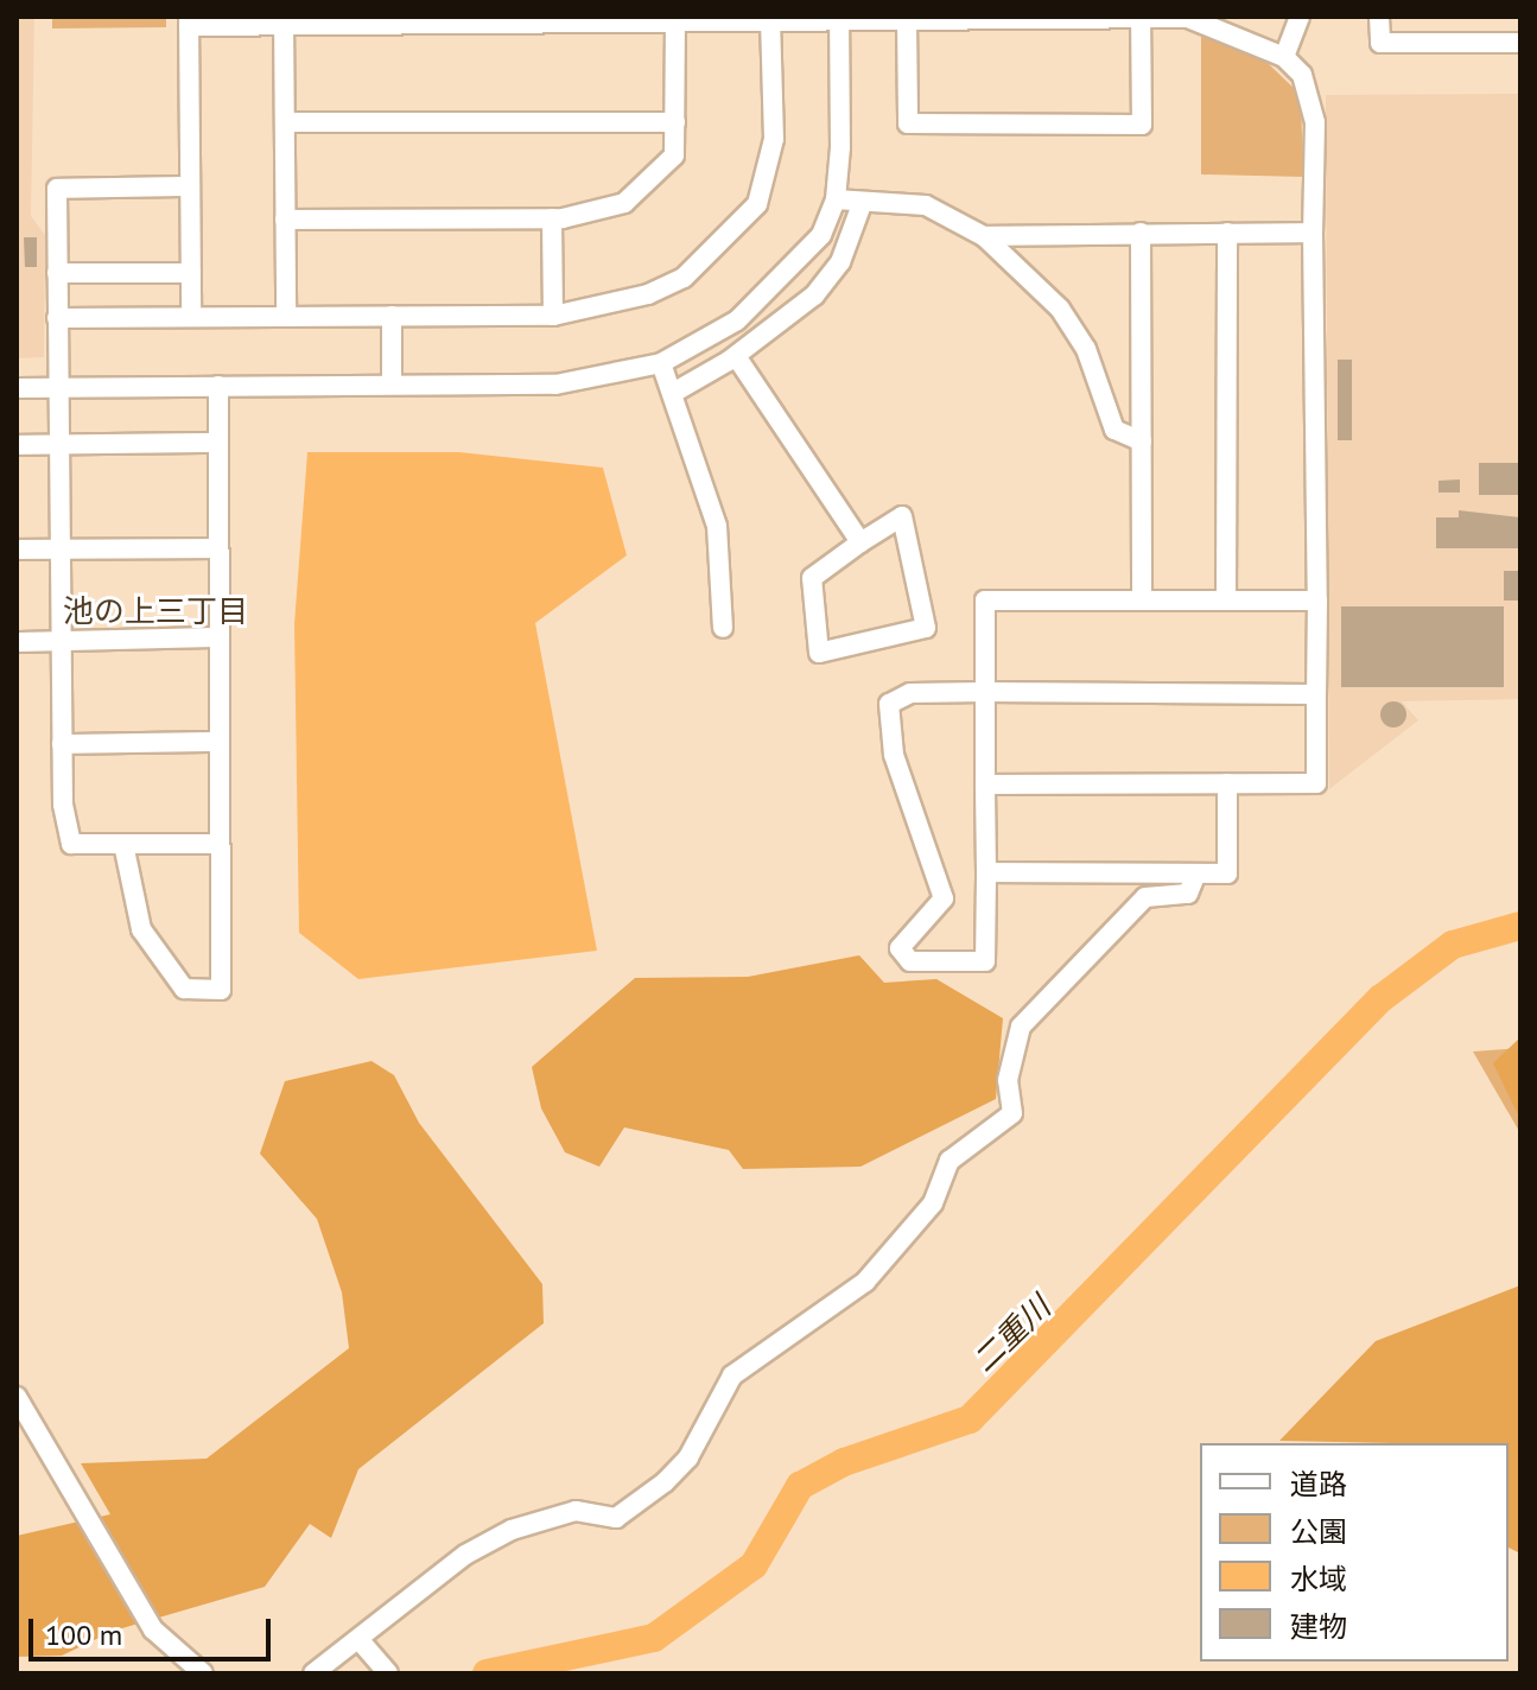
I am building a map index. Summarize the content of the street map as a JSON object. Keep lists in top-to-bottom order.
{
  "districts": ["池の上三丁目"],
  "water": ["二重川"],
  "legend": [
    "道路",
    "公園",
    "水域",
    "建物"
  ],
  "scale_bar": "100 m"
}
